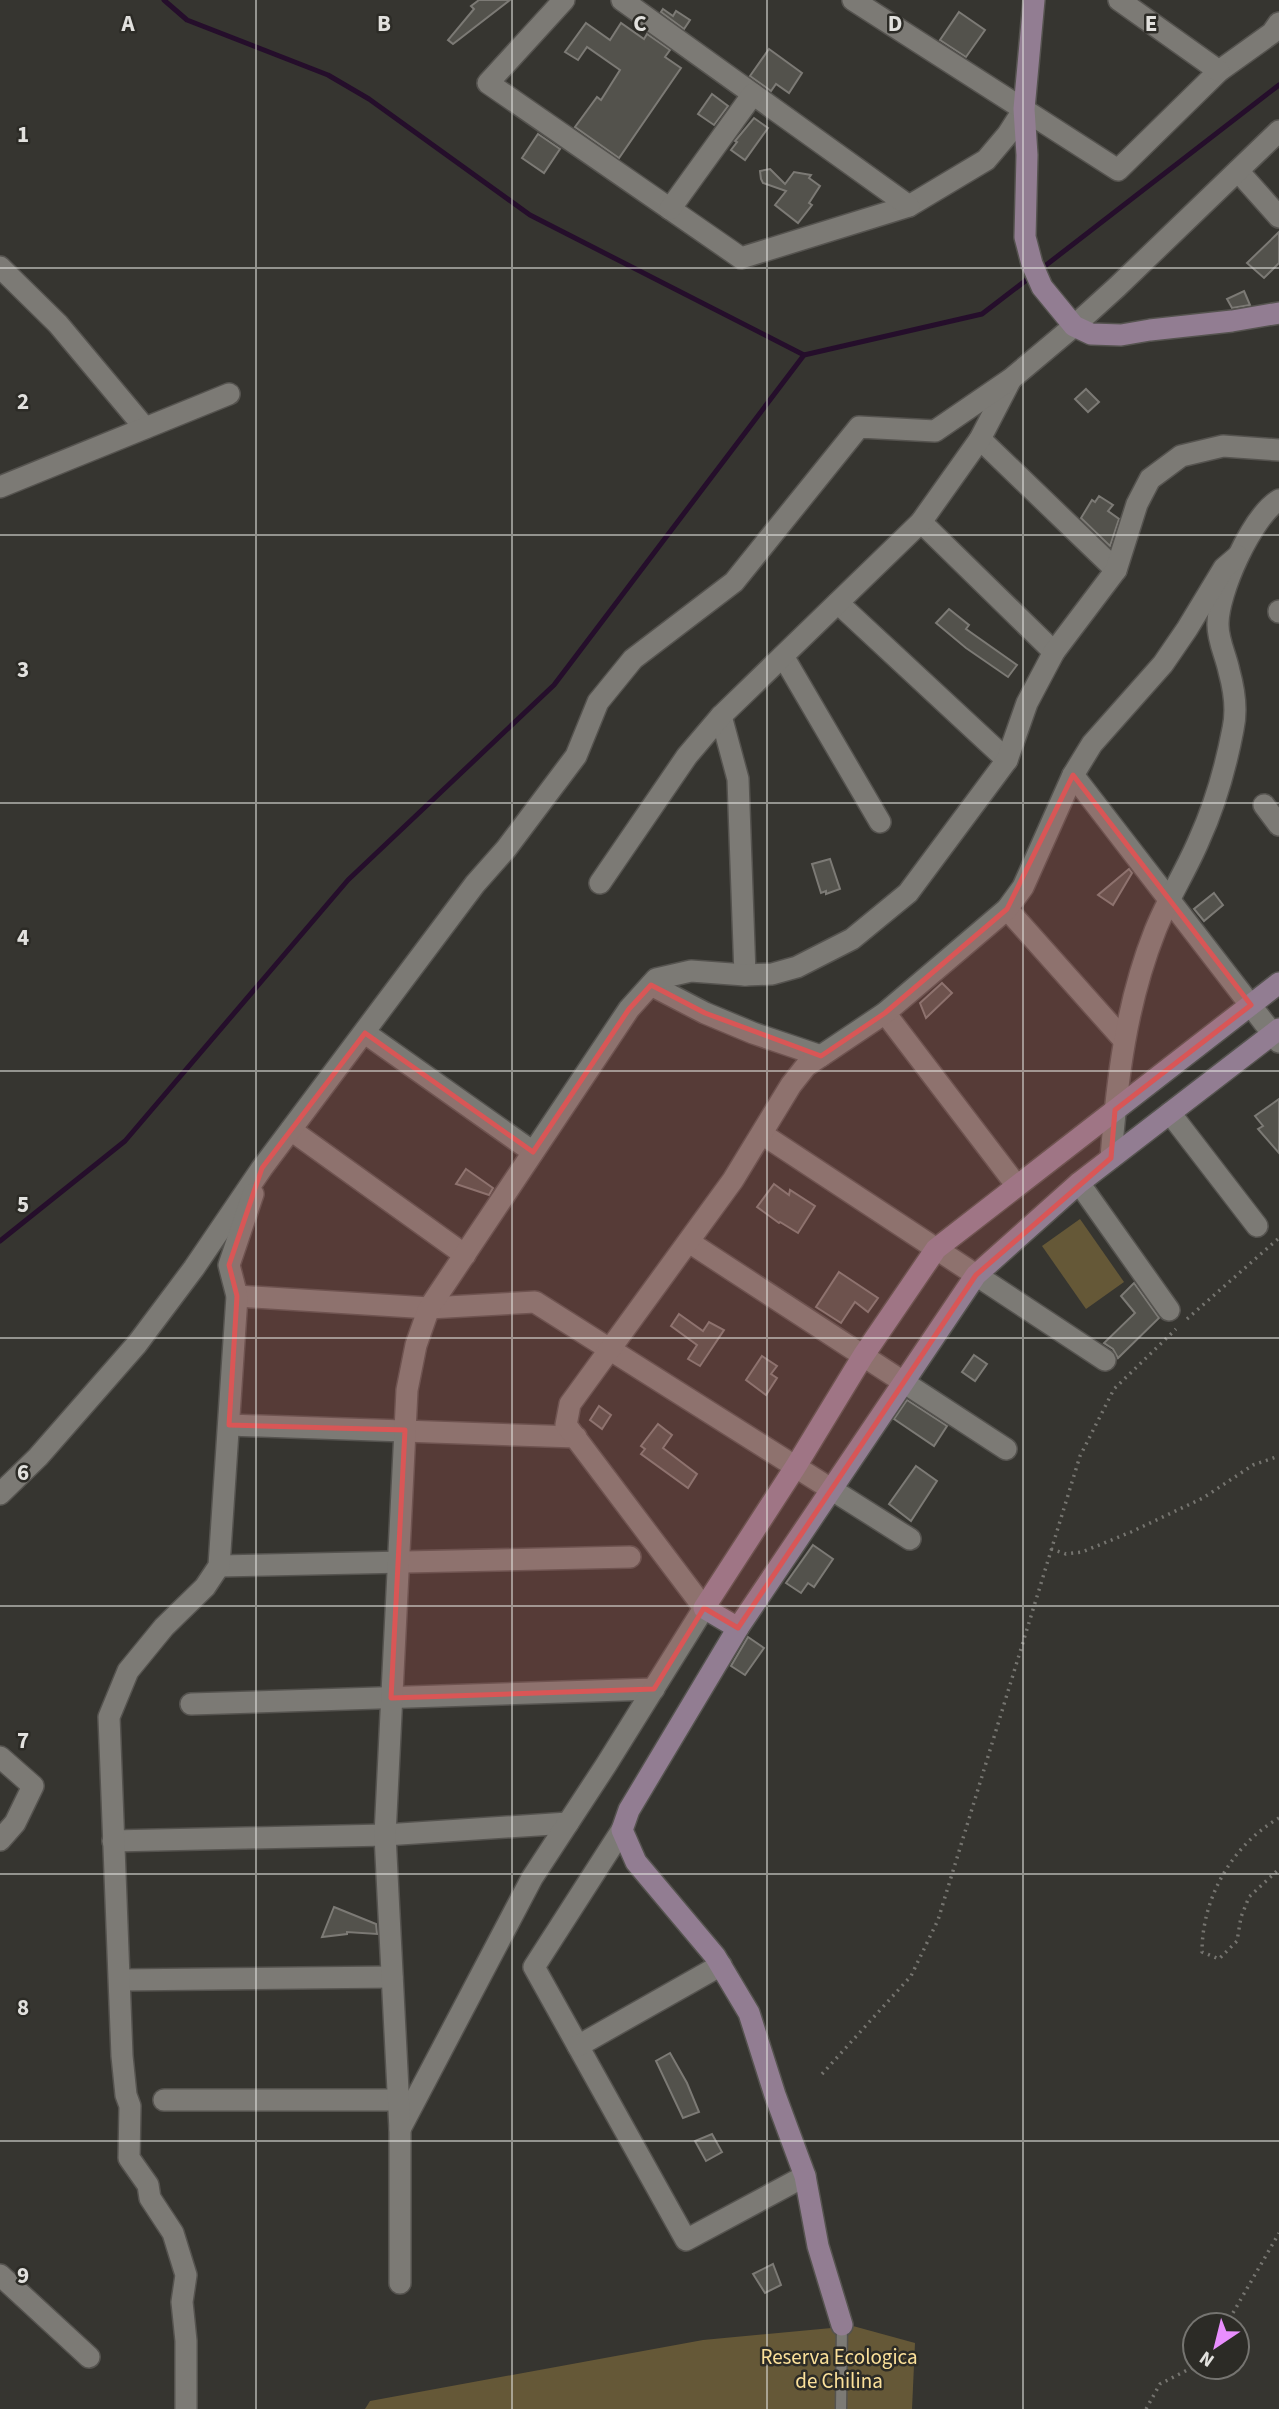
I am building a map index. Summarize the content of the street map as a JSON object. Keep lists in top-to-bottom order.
{
  "parks": ["Reserva Ecologica de Chilina"],
  "north": "bottom left",
  "grid": {
    "columns": [
      "A",
      "B",
      "C",
      "D",
      "E"
    ],
    "rows": [
      "1",
      "2",
      "3",
      "4",
      "5",
      "6",
      "7",
      "8",
      "9"
    ]
  }
}
